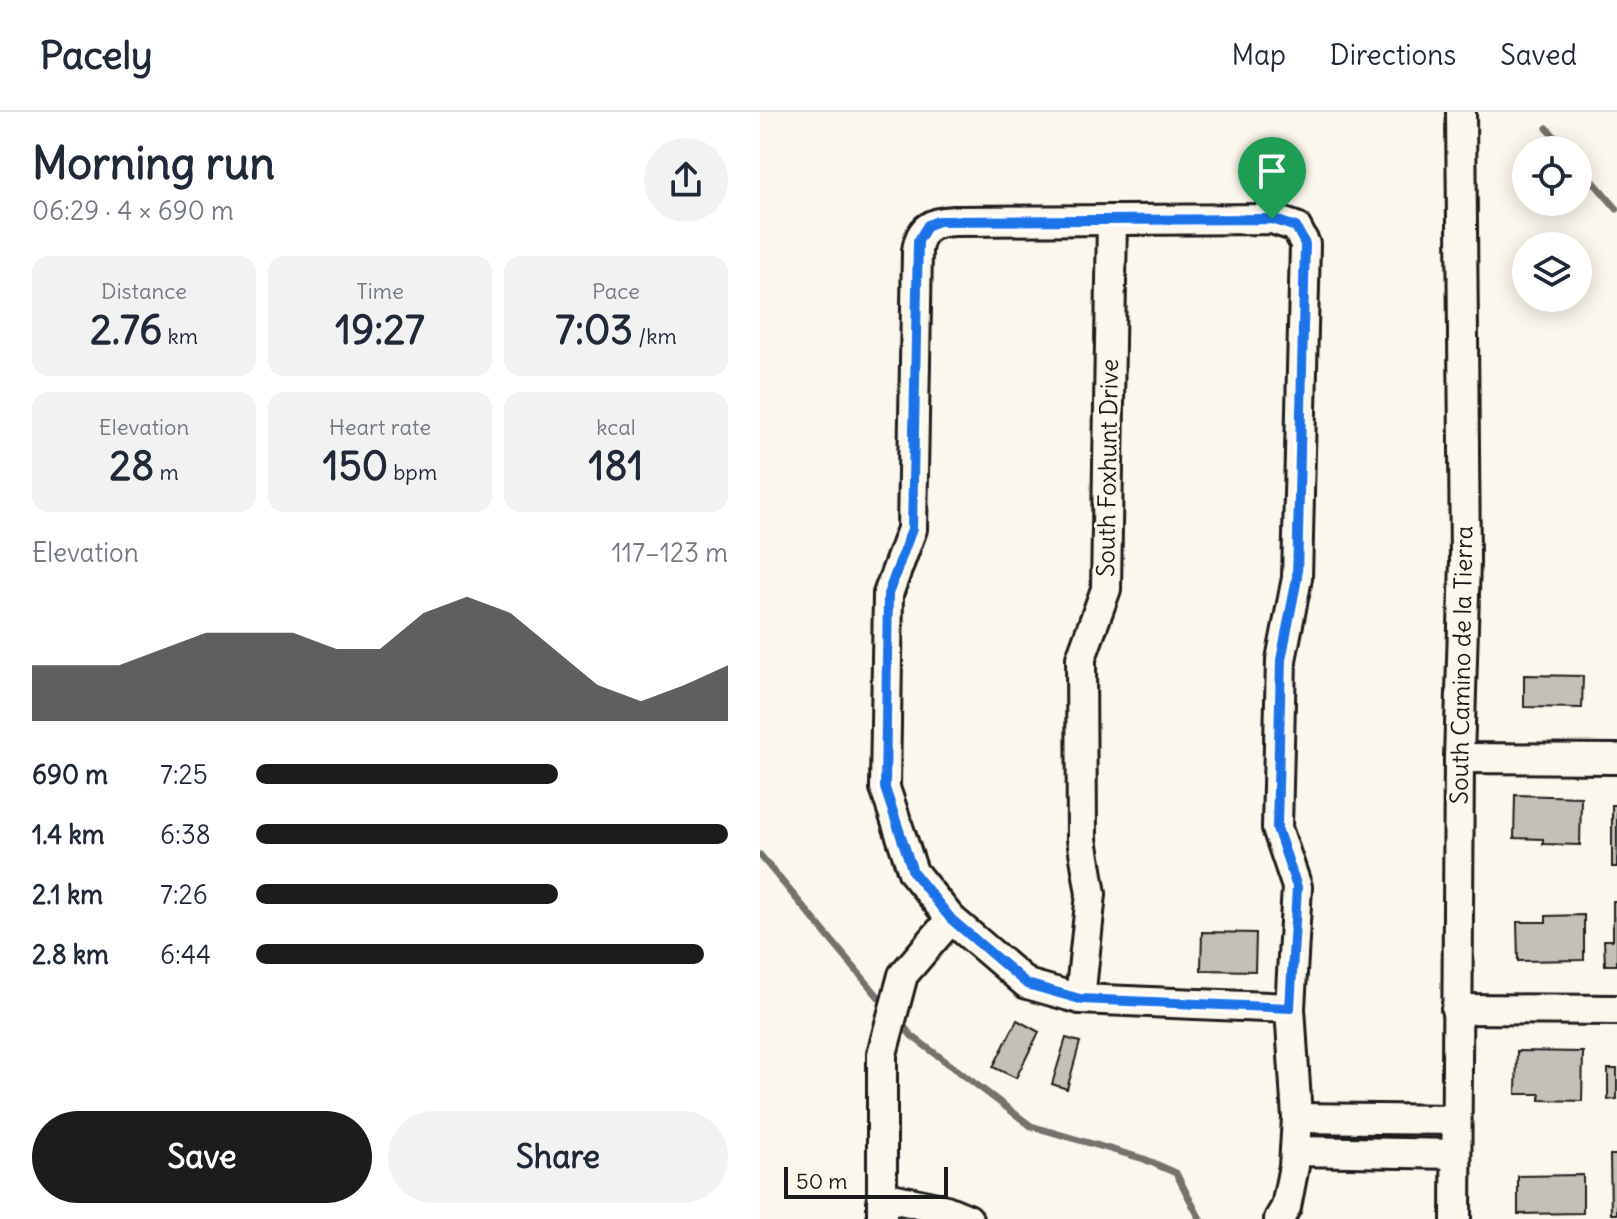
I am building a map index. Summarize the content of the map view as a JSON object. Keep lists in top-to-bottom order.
{
  "streets": {
    "street": ["South Foxhunt Drive", "South Camino de la Tierra"]
  },
  "scale_bar": "50 m",
  "page": {
    "header": "Pacely",
    "nav": ["Map", "Directions", "Saved"],
    "heading": ["Morning run", "06:29 · 4 × 690 m"],
    "stats": [
      ["Distance", "2.76 km"],
      ["Time", "19:27"],
      ["Pace", "7:03 /km"],
      ["Elevation", "28 m"],
      ["Heart rate", "150 bpm"],
      ["kcal", "181"]
    ],
    "chart": ["Elevation", "117–123 m"],
    "list": [
      {
        "name": "690 m",
        "note": "7:25"
      },
      {
        "name": "1.4 km",
        "note": "6:38"
      },
      {
        "name": "2.1 km",
        "note": "7:26"
      },
      {
        "name": "2.8 km",
        "note": "6:44"
      }
    ],
    "buttons": ["Save", "Share"],
    "scale": "50 m"
  }
}
